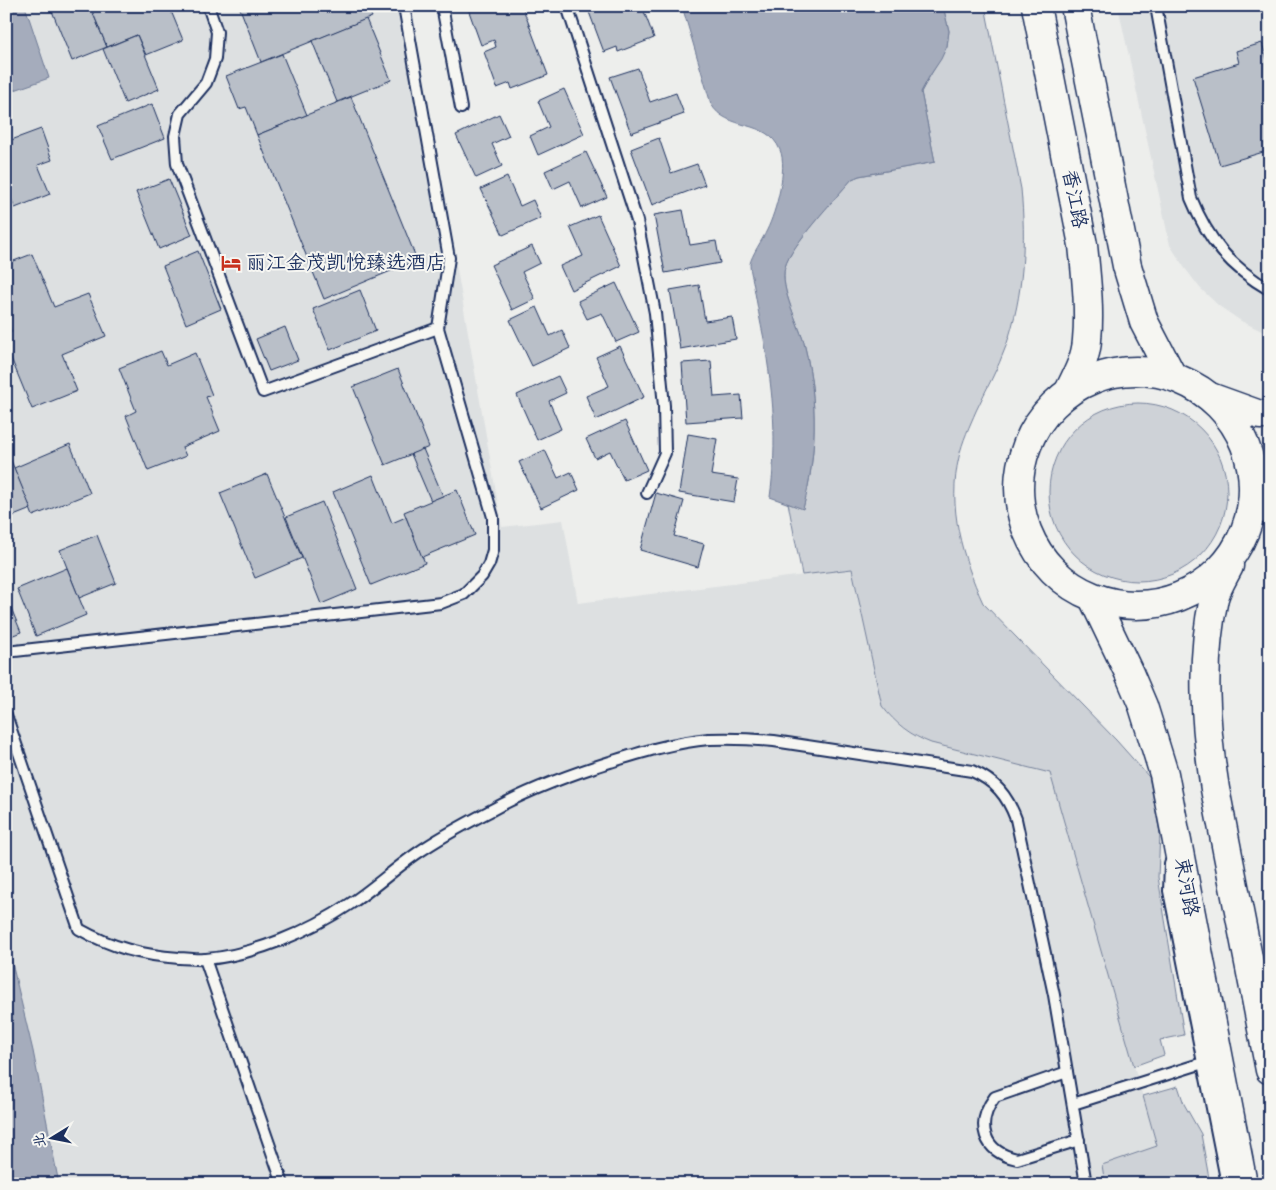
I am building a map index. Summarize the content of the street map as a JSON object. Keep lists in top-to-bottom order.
{
  "streets": {
    "main road": ["香江路", "束河路"]
  },
  "places": {
    "hotel": ["丽江金茂凯悦臻选酒店"]
  },
  "north": "left"
}
